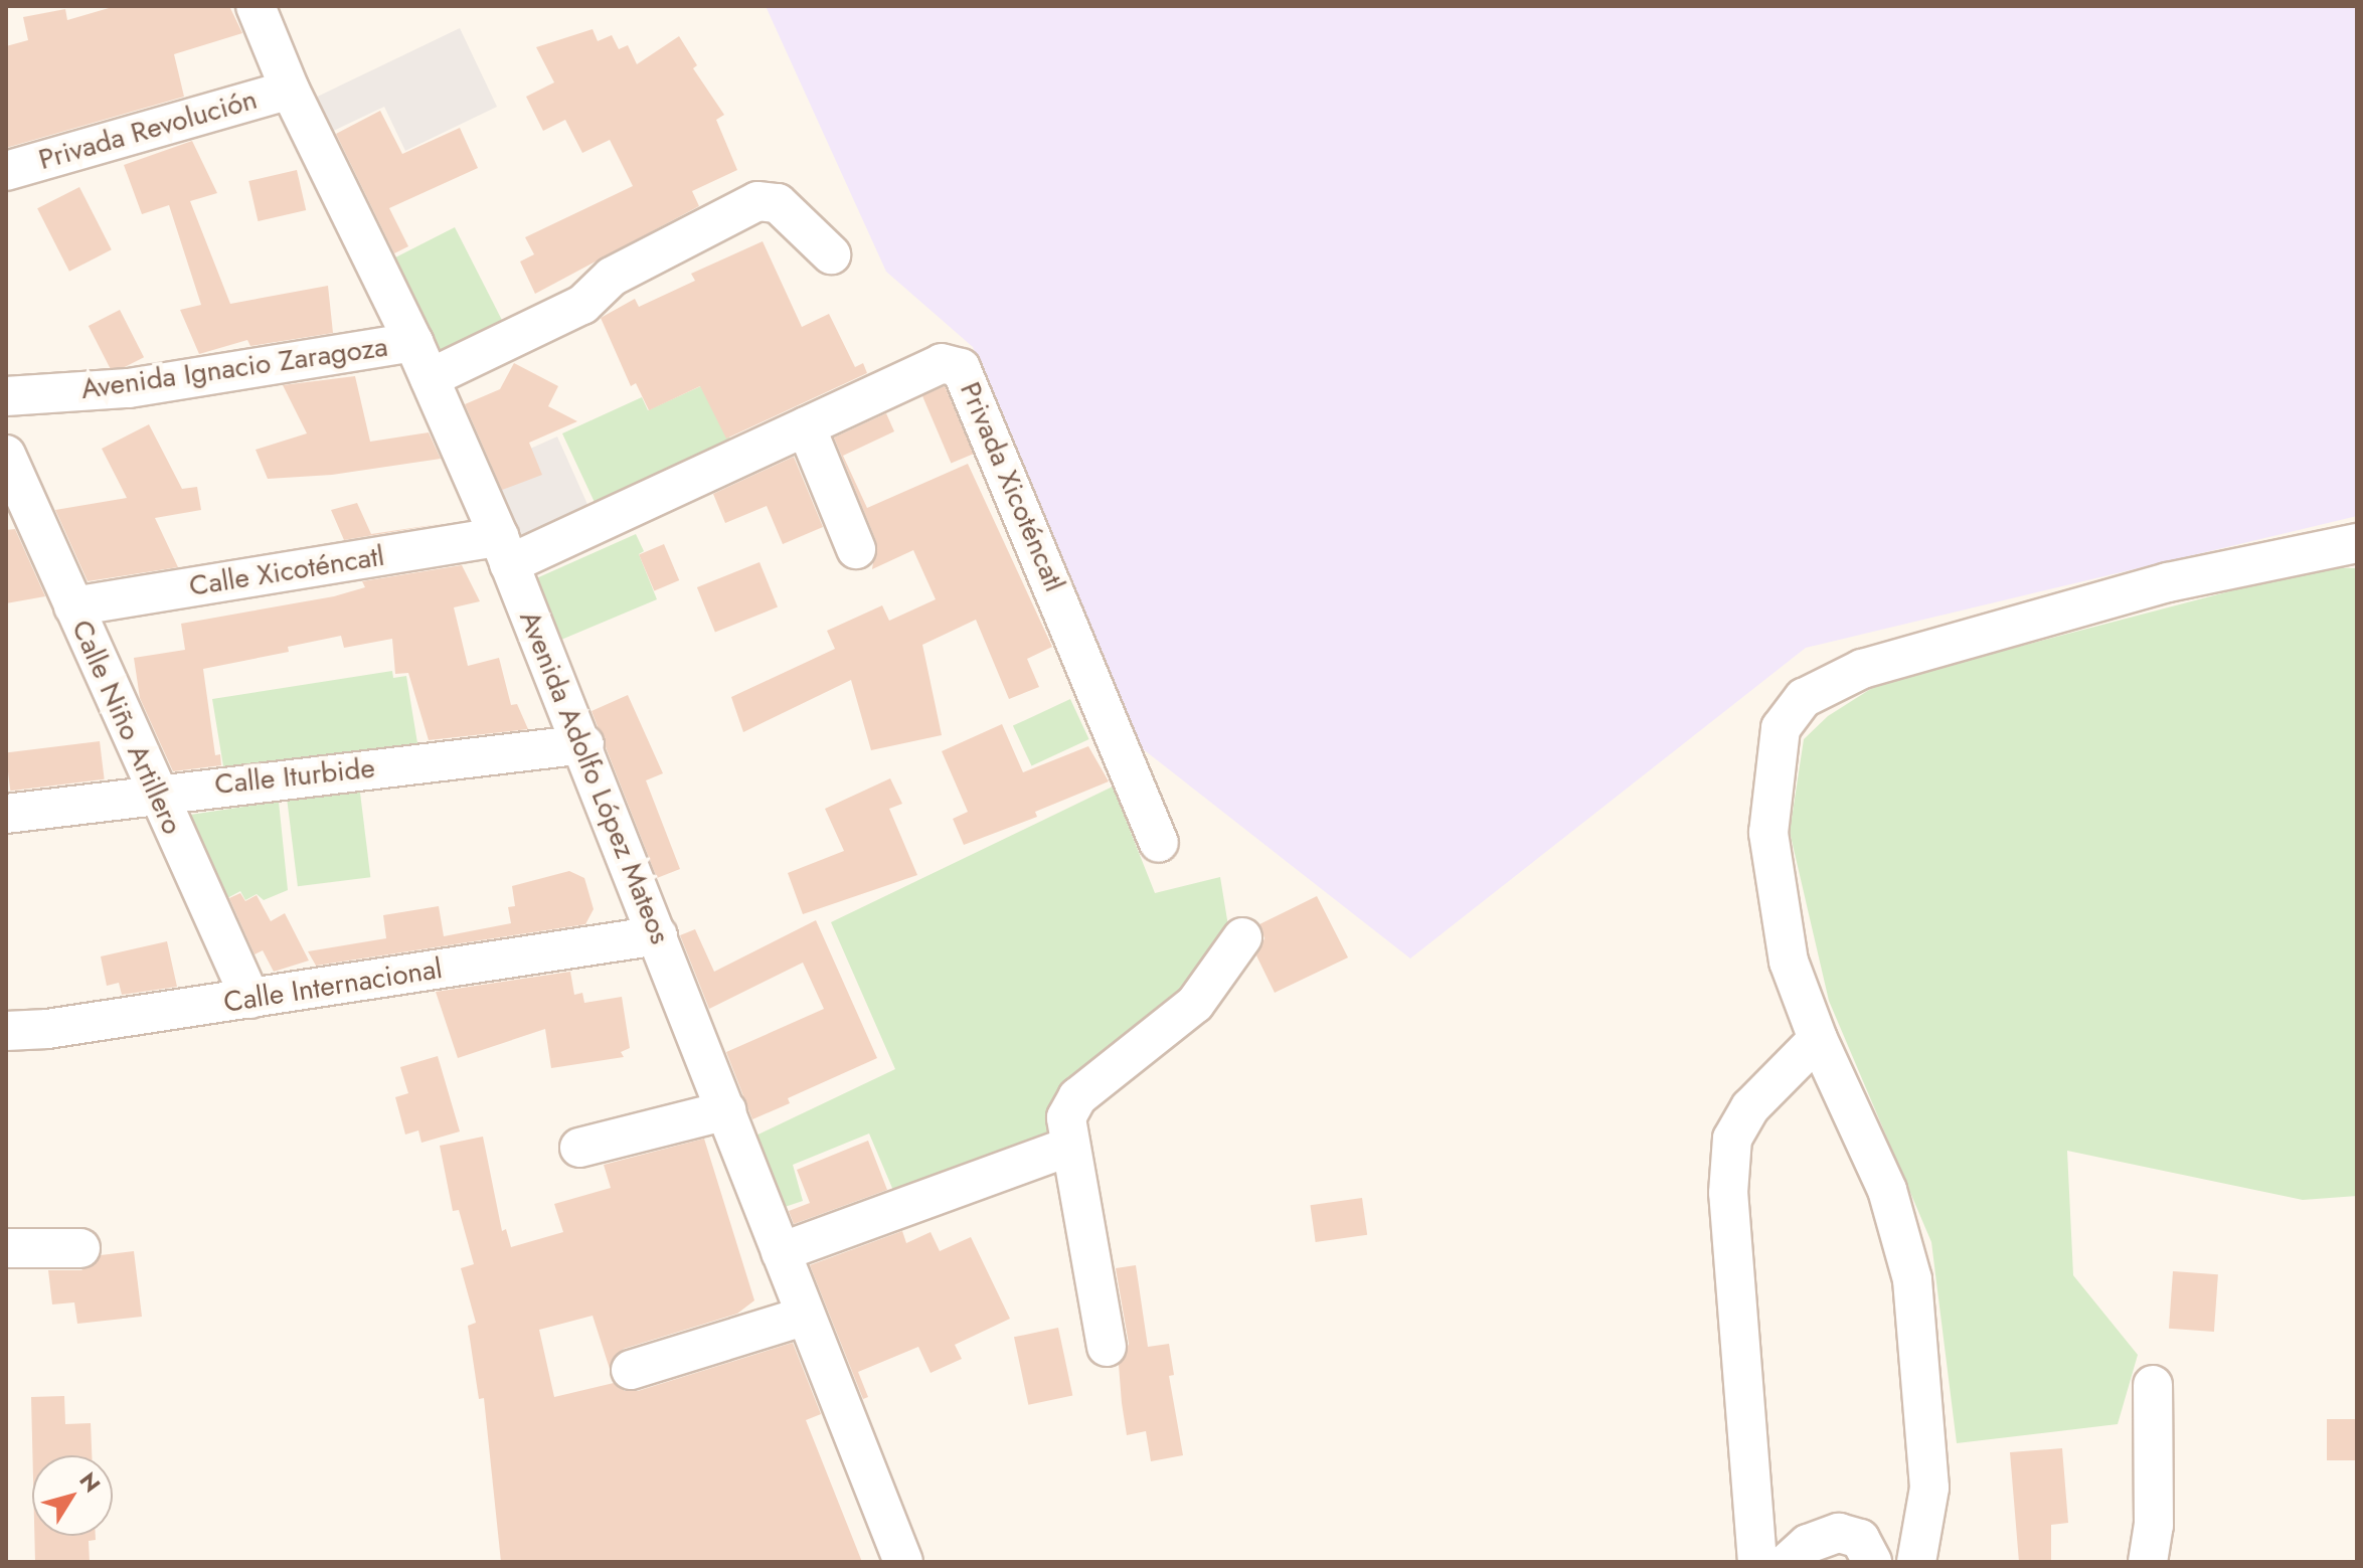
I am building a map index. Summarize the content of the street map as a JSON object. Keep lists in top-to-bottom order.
{
  "streets": {
    "street": [
      "Privada Revolución",
      "Avenida Ignacio Zaragoza",
      "Privada Xicoténcatl",
      "Calle Xicoténcatl",
      "Calle Niño Artillero",
      "Calle Iturbide",
      "Avenida Adolfo López Mateos",
      "Calle Internacional"
    ]
  },
  "crossings": [
    ["Privada Revolución", "Avenida Adolfo López Mateos"],
    ["Avenida Ignacio Zaragoza", "Avenida Adolfo López Mateos"],
    ["Privada Xicoténcatl", "Calle Xicoténcatl"],
    ["Privada Xicoténcatl", "Avenida Adolfo López Mateos"],
    ["Calle Xicoténcatl", "Calle Niño Artillero"],
    ["Calle Xicoténcatl", "Avenida Adolfo López Mateos"],
    ["Calle Niño Artillero", "Calle Iturbide"],
    ["Calle Niño Artillero", "Calle Internacional"],
    ["Calle Iturbide", "Avenida Adolfo López Mateos"],
    ["Avenida Adolfo López Mateos", "Calle Internacional"]
  ],
  "north": "top right"
}
